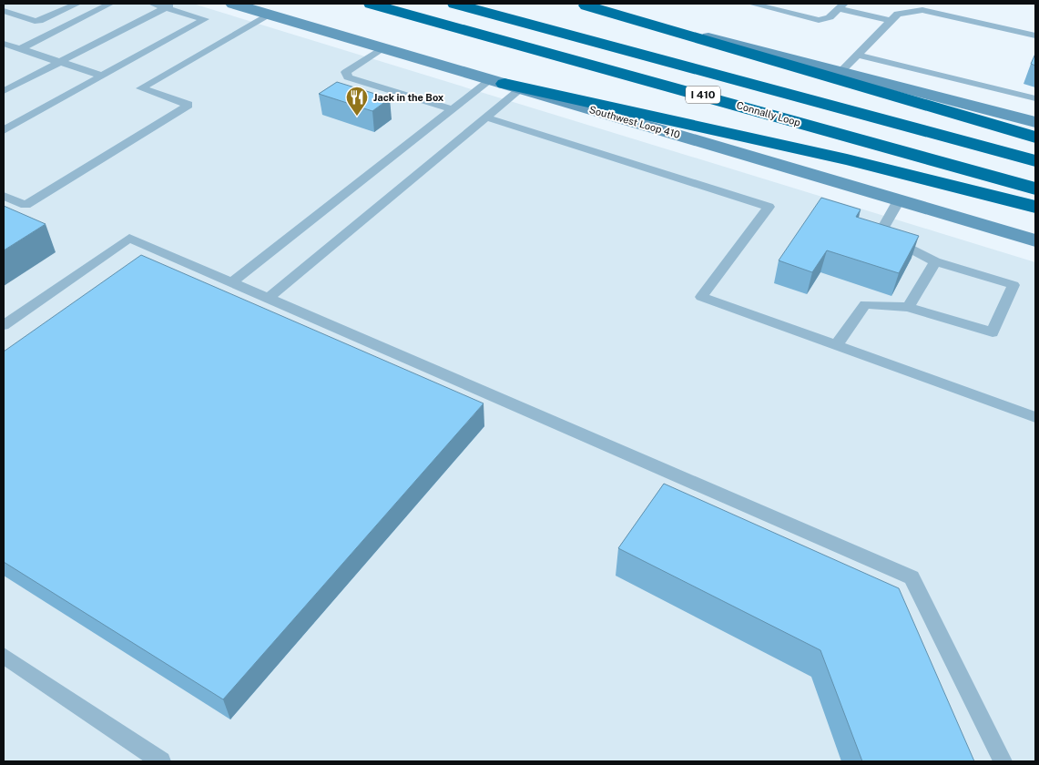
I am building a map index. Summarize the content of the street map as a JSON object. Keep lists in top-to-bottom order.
{
  "streets": {
    "highway": ["I 410", "Connally Loop"],
    "main road": ["Southwest Loop 410"]
  },
  "places": {
    "restaurant": ["Jack in the Box"]
  }
}
